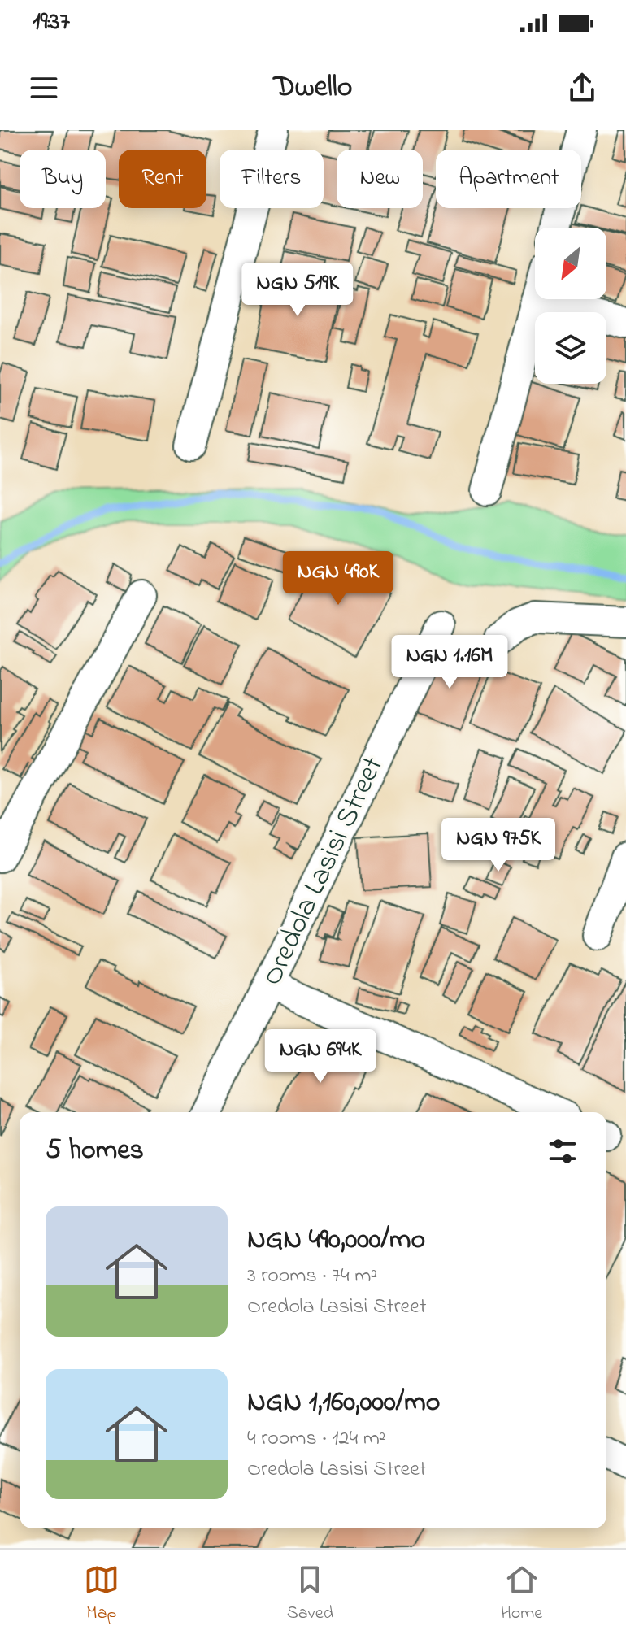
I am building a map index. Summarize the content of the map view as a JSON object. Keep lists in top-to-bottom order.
{
  "streets": {
    "street": ["Oredola Lasisi Street"]
  },
  "north": "bottom left",
  "page": {
    "status": "19:37",
    "header": "Dwello",
    "chip": [
      "Buy",
      "Rent",
      "Filters",
      "New",
      "Apartment"
    ],
    "price": [
      "NGN 519K",
      "NGN 490K",
      "NGN 1.16M",
      "NGN 975K",
      "NGN 694K"
    ],
    "heading": "5 homes",
    "list": [
      {
        "name": "NGN 490,000/mo",
        "note": "3 rooms · 74 m² · Oredola Lasisi Street"
      },
      {
        "name": "NGN 1,160,000/mo",
        "note": "4 rooms · 124 m² · Oredola Lasisi Street"
      }
    ],
    "tabs": ["Map", "Saved", "Home"]
  }
}
